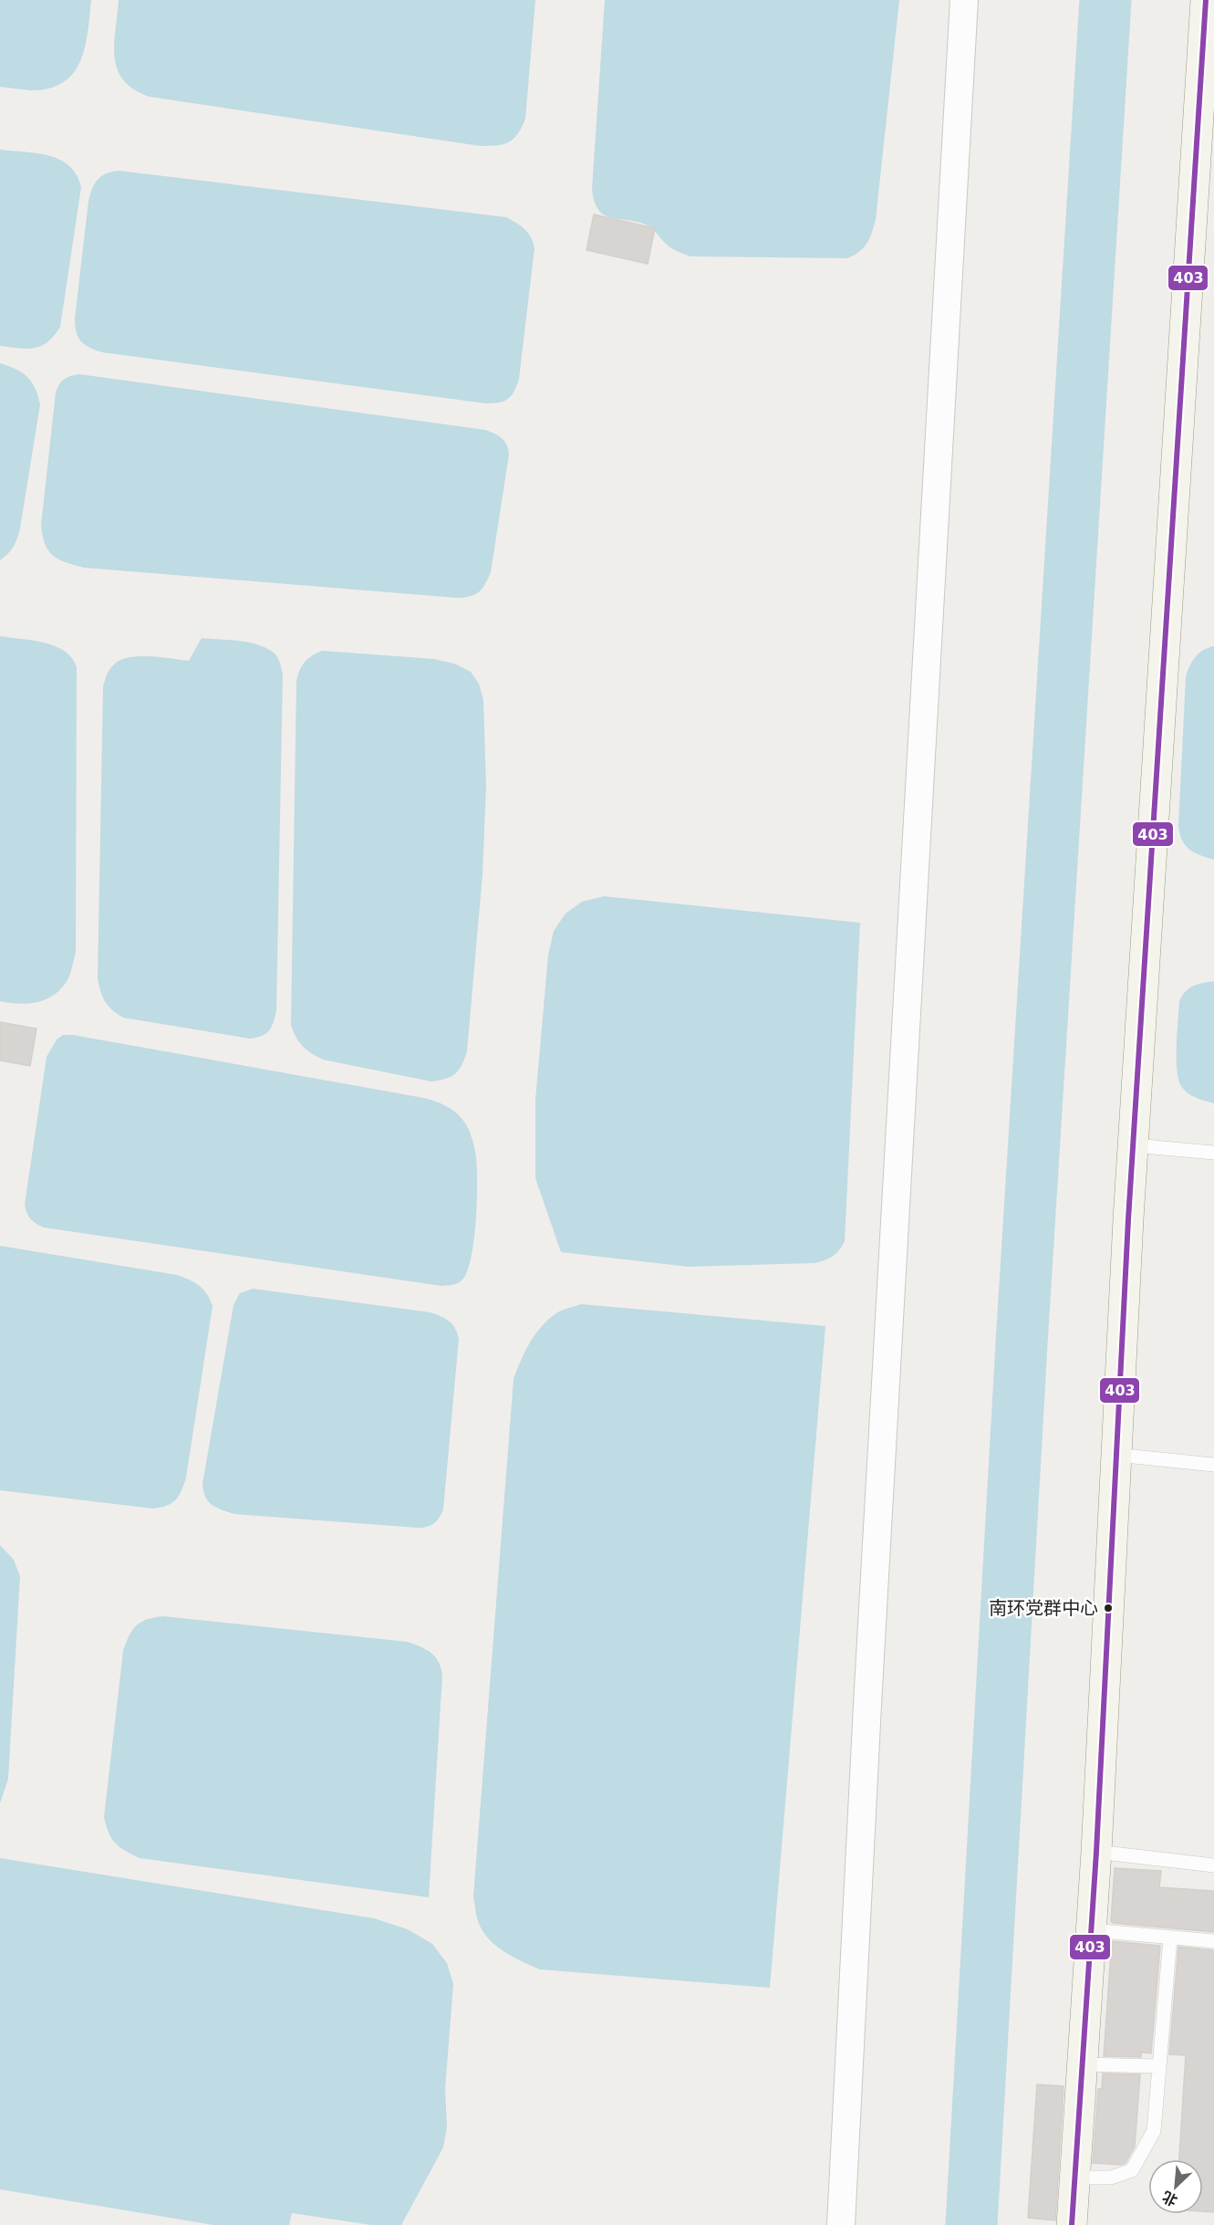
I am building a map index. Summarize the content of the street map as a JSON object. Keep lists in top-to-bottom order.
{
  "places": ["南环党群中心"],
  "lines": ["transit line 403"],
  "north": "bottom left"
}
